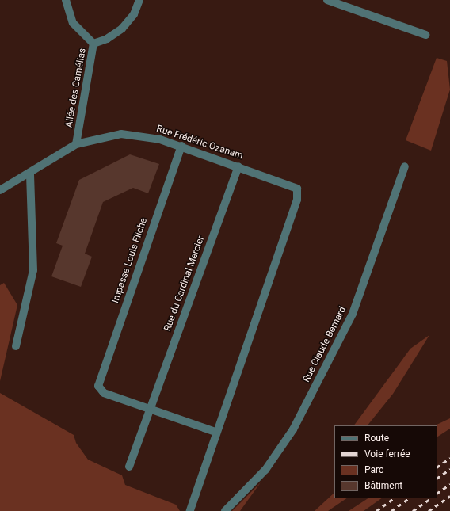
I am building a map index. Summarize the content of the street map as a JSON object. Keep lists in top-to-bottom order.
{
  "streets": {
    "street": [
      "Allée des Camélias",
      "Rue Frédéric Ozanam",
      "Impasse Louis Fliche",
      "Rue du Cardinal Mercier",
      "Rue Claude Bernard"
    ]
  },
  "crossings": [
    ["Allée des Camélias", "Rue Frédéric Ozanam"],
    ["Rue Frédéric Ozanam", "Impasse Louis Fliche"],
    ["Rue Frédéric Ozanam", "Rue du Cardinal Mercier"],
    ["Impasse Louis Fliche", "Rue du Cardinal Mercier"]
  ],
  "legend": [
    "Route",
    "Voie ferrée",
    "Parc",
    "Bâtiment"
  ]
}
